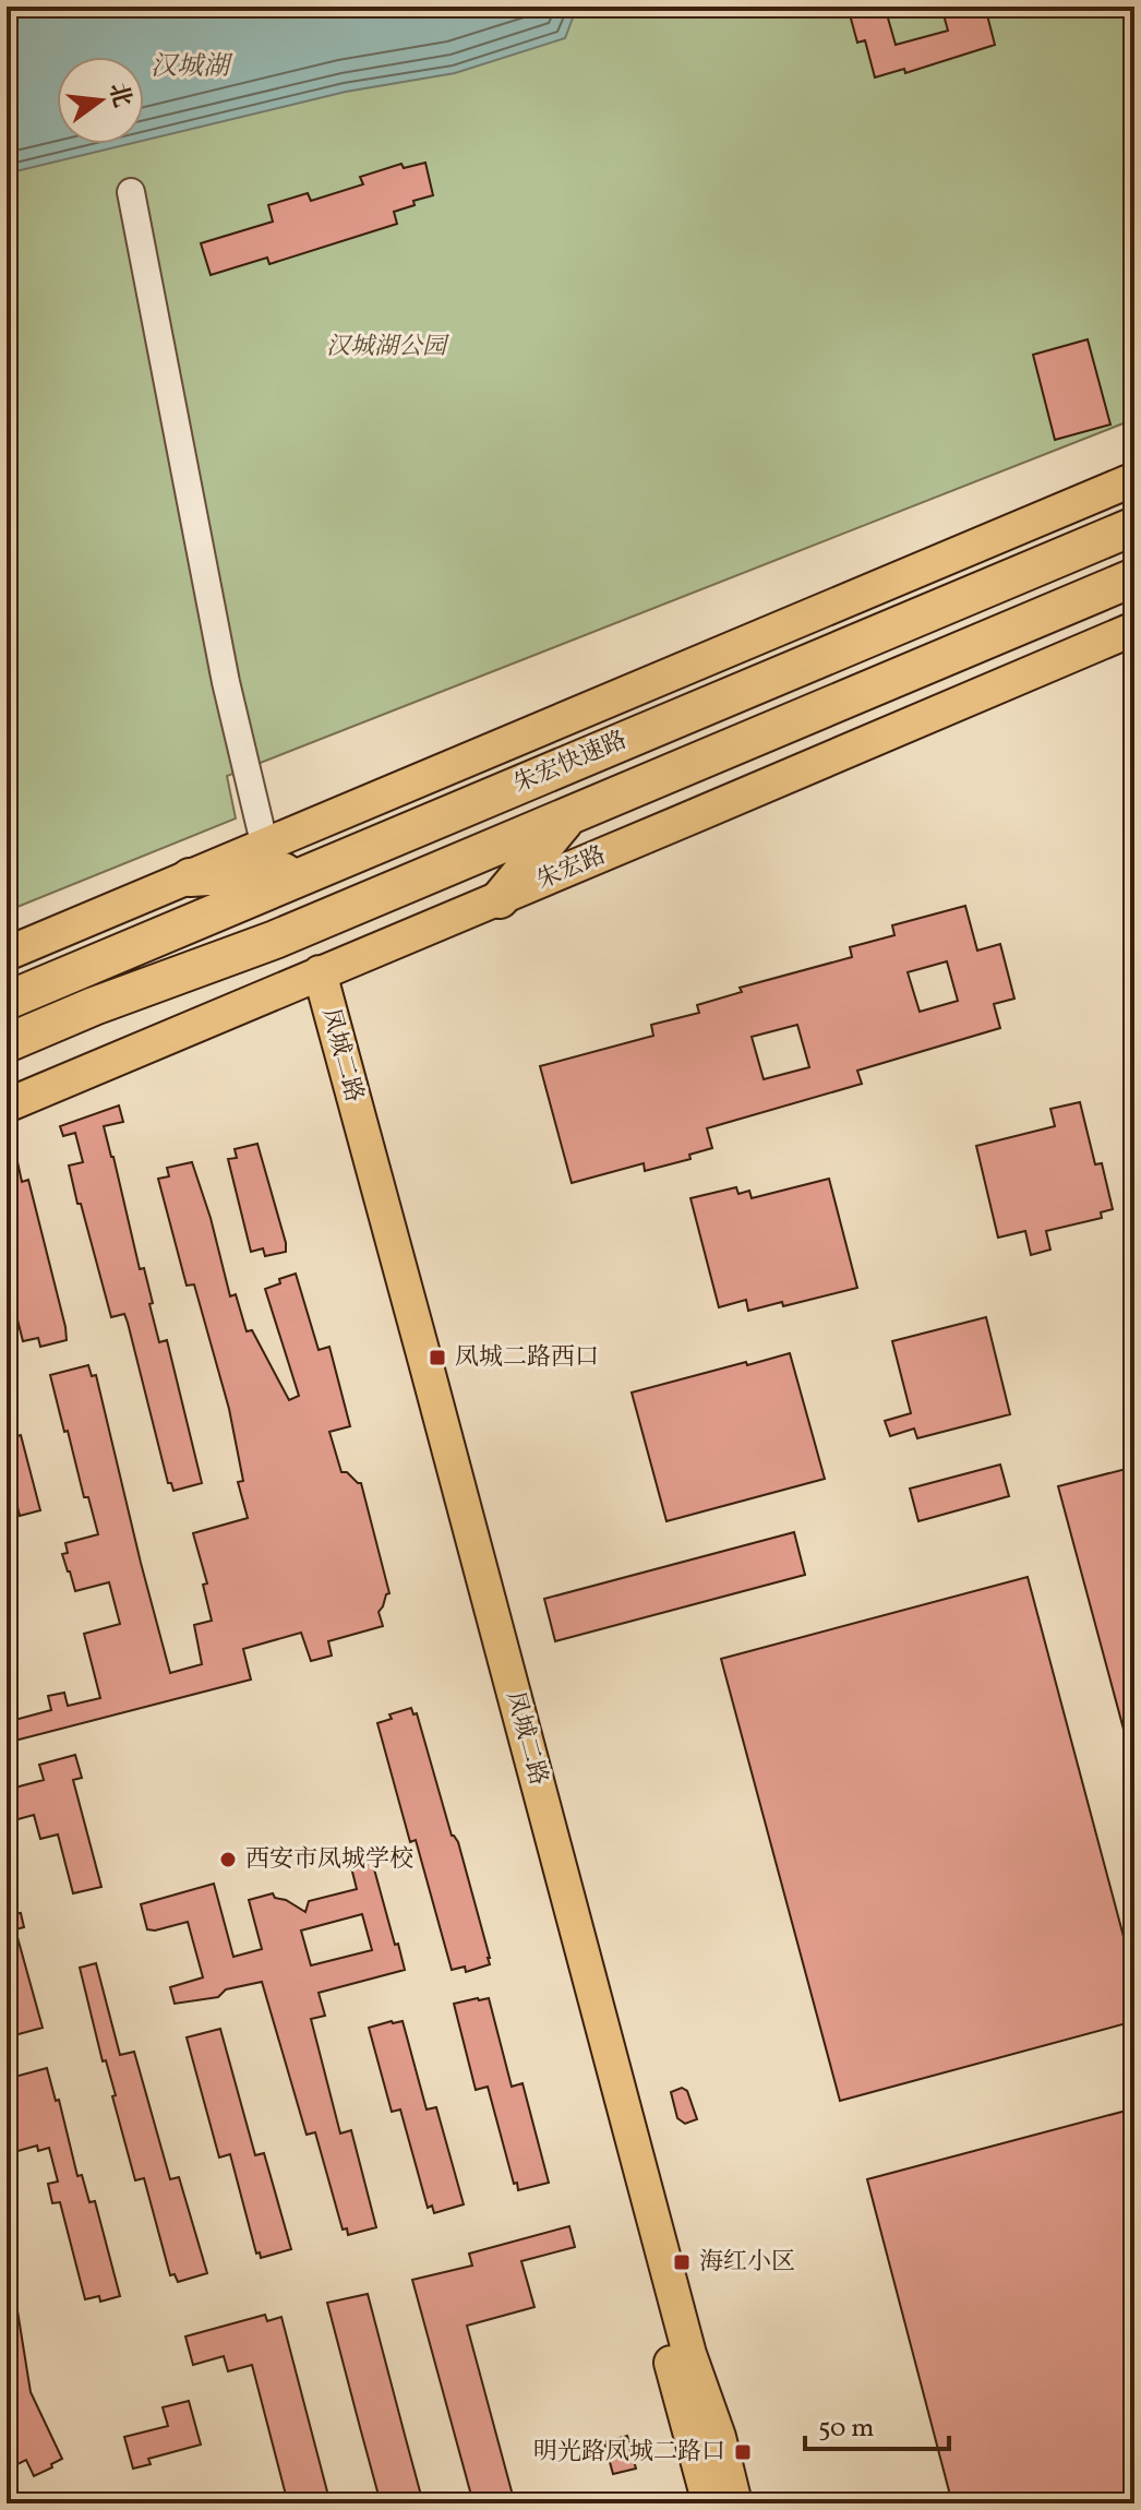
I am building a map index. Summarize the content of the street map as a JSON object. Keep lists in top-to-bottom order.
{
  "streets": {
    "highway": ["朱宏快速路"],
    "main road": ["朱宏路", "凤城二路"]
  },
  "crossings": [
    ["朱宏路", "凤城二路"]
  ],
  "water": ["汉城湖"],
  "parks": ["汉城湖公园"],
  "places": {
    "transit": ["凤城二路西口", "海红小区", "明光路凤城二路口"],
    "other": ["西安市凤城学校"]
  },
  "scale_bar": "50 m",
  "north": "right"
}
